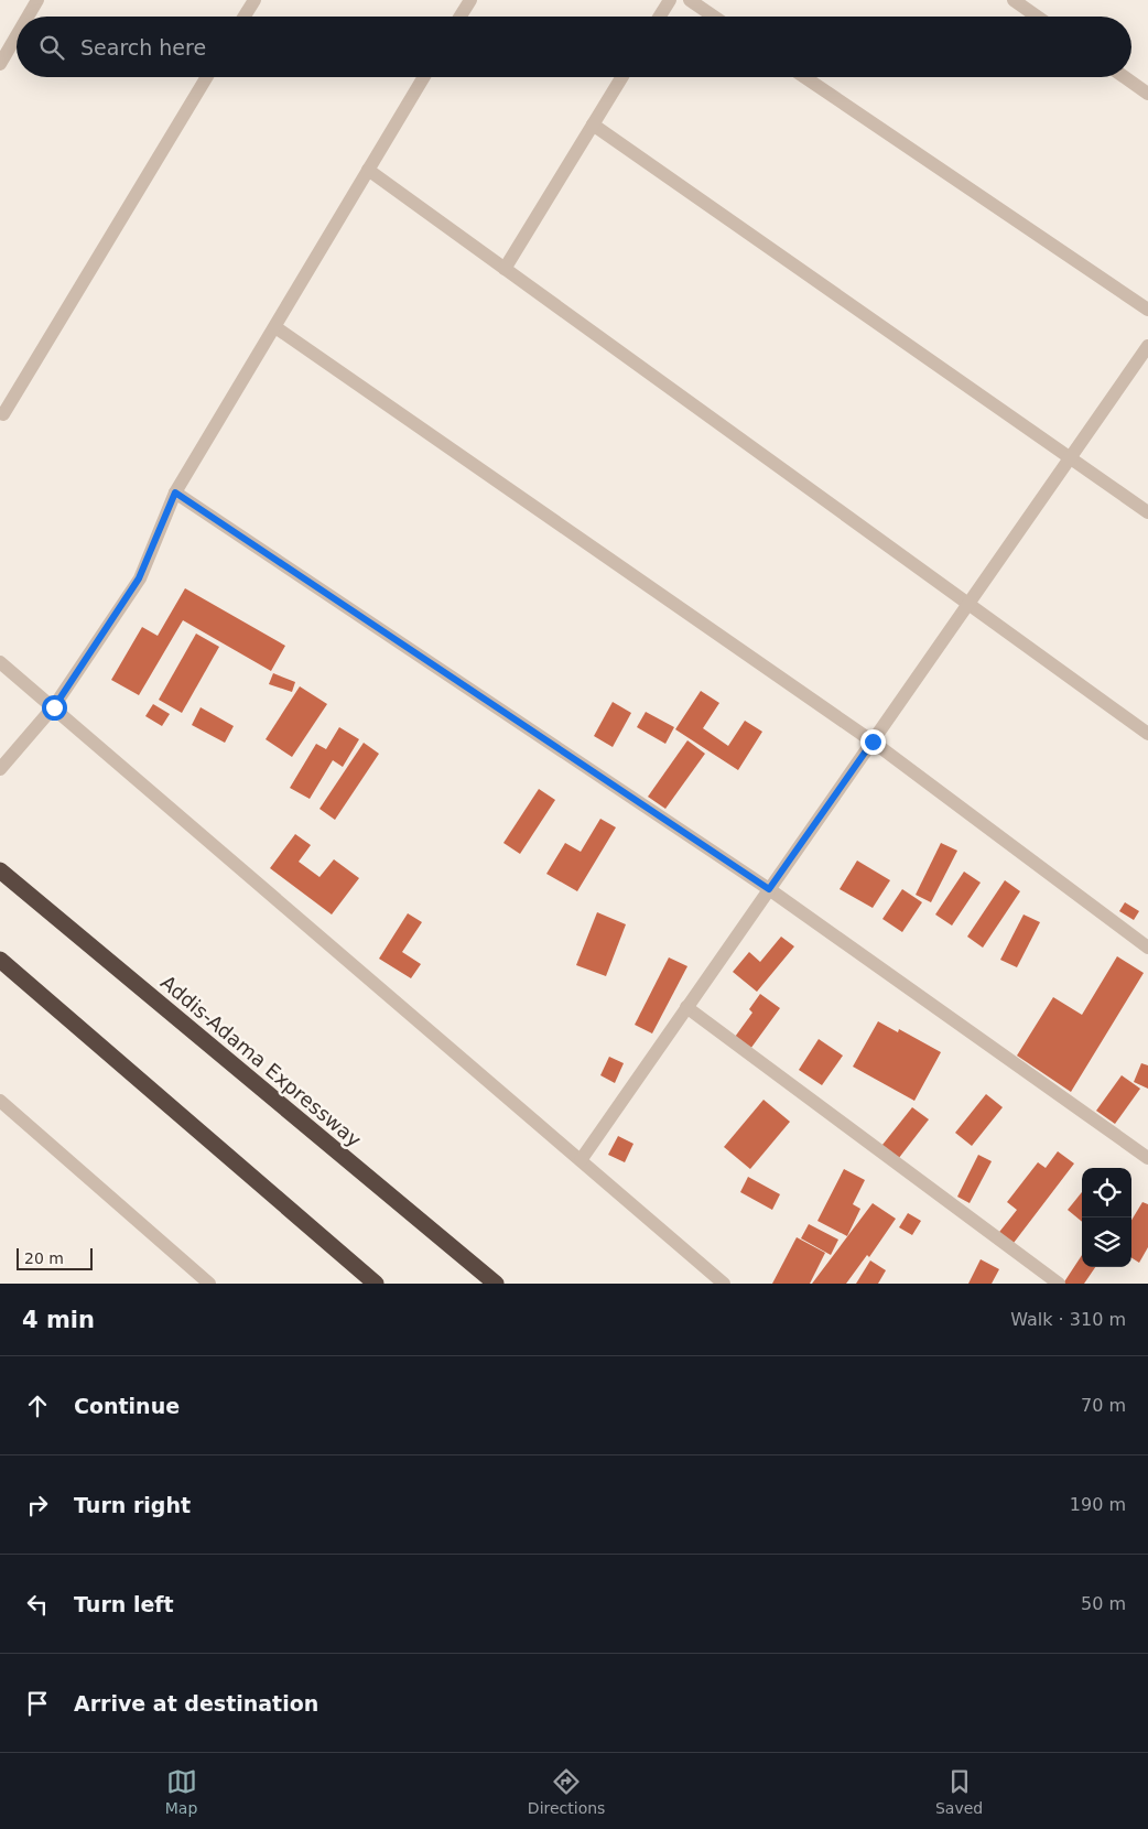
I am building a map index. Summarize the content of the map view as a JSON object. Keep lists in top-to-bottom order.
{
  "streets": {
    "highway": ["Addis-Adama Expressway"]
  },
  "scale_bar": "20 m",
  "page": {
    "search": "Search here",
    "scale": "20 m",
    "heading": ["4 min", "Walk · 310 m"],
    "list": [
      ["Continue", "70 m"],
      ["Turn right", "190 m"],
      ["Turn left", "50 m"],
      "Arrive at destination"
    ],
    "nav": ["Map", "Directions", "Saved"]
  }
}
